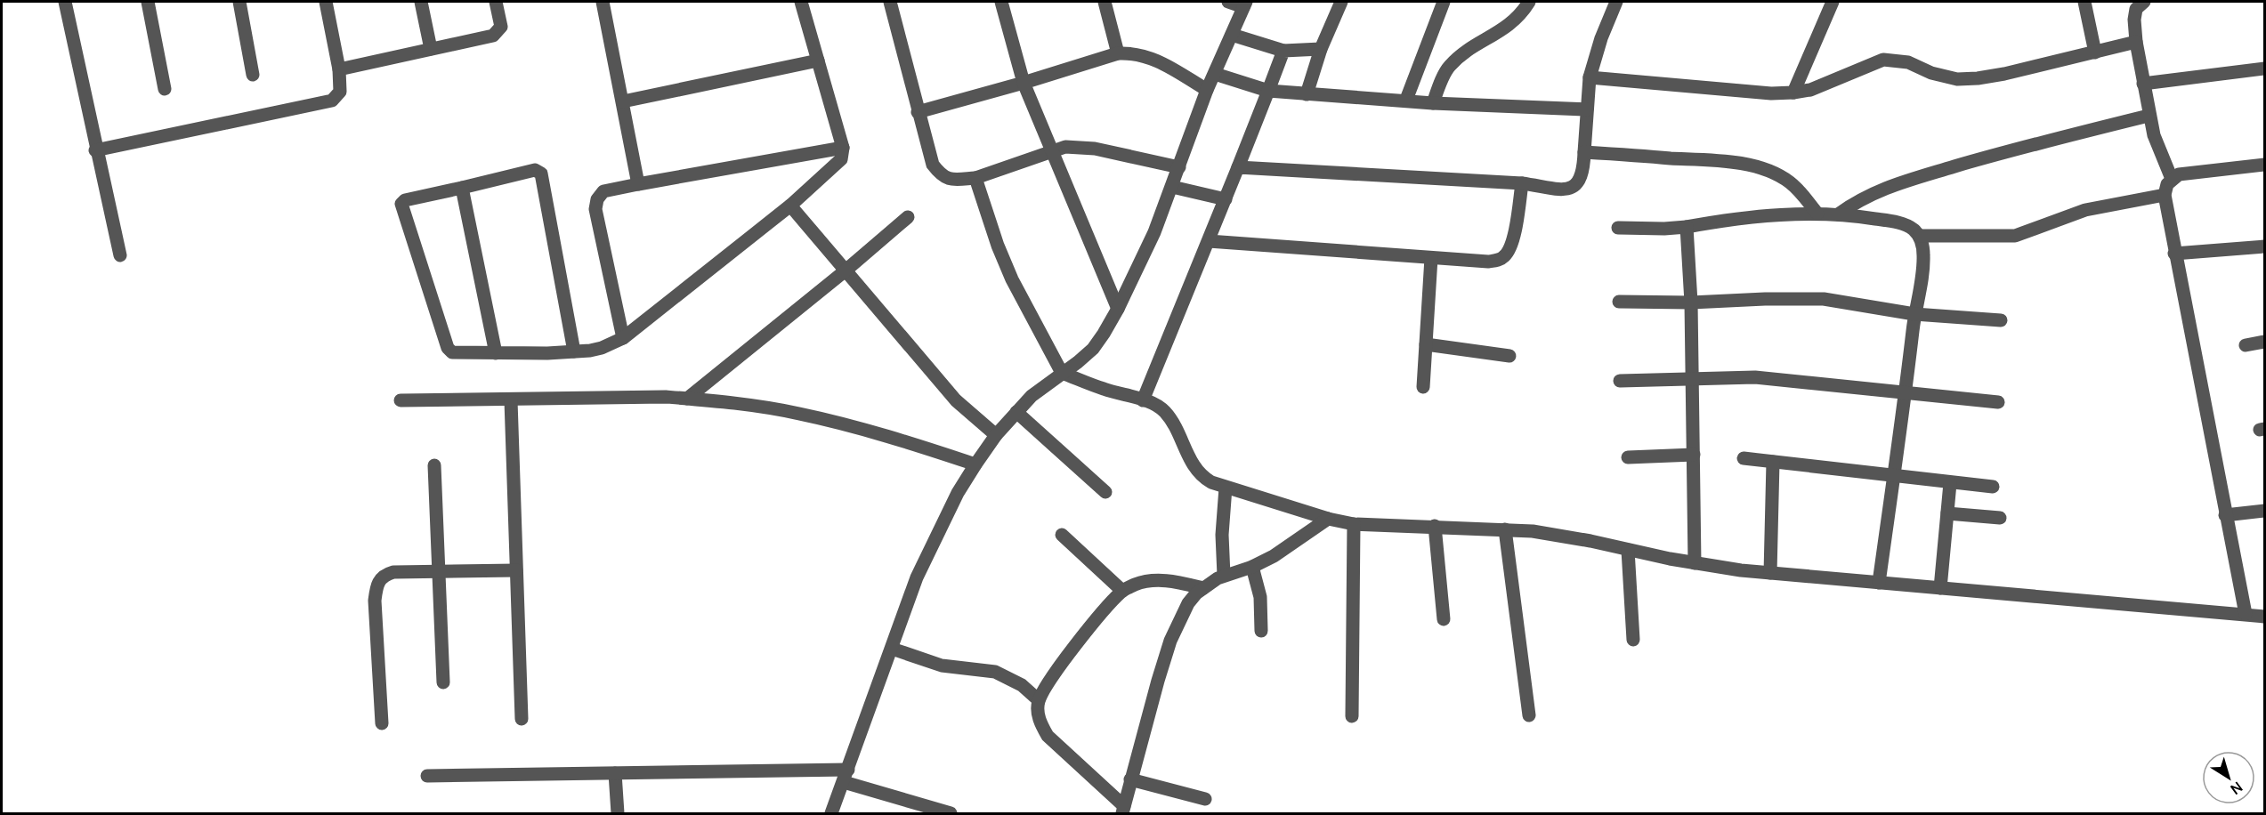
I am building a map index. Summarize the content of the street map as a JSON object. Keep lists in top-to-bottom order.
{
  "north": "bottom right"
}
